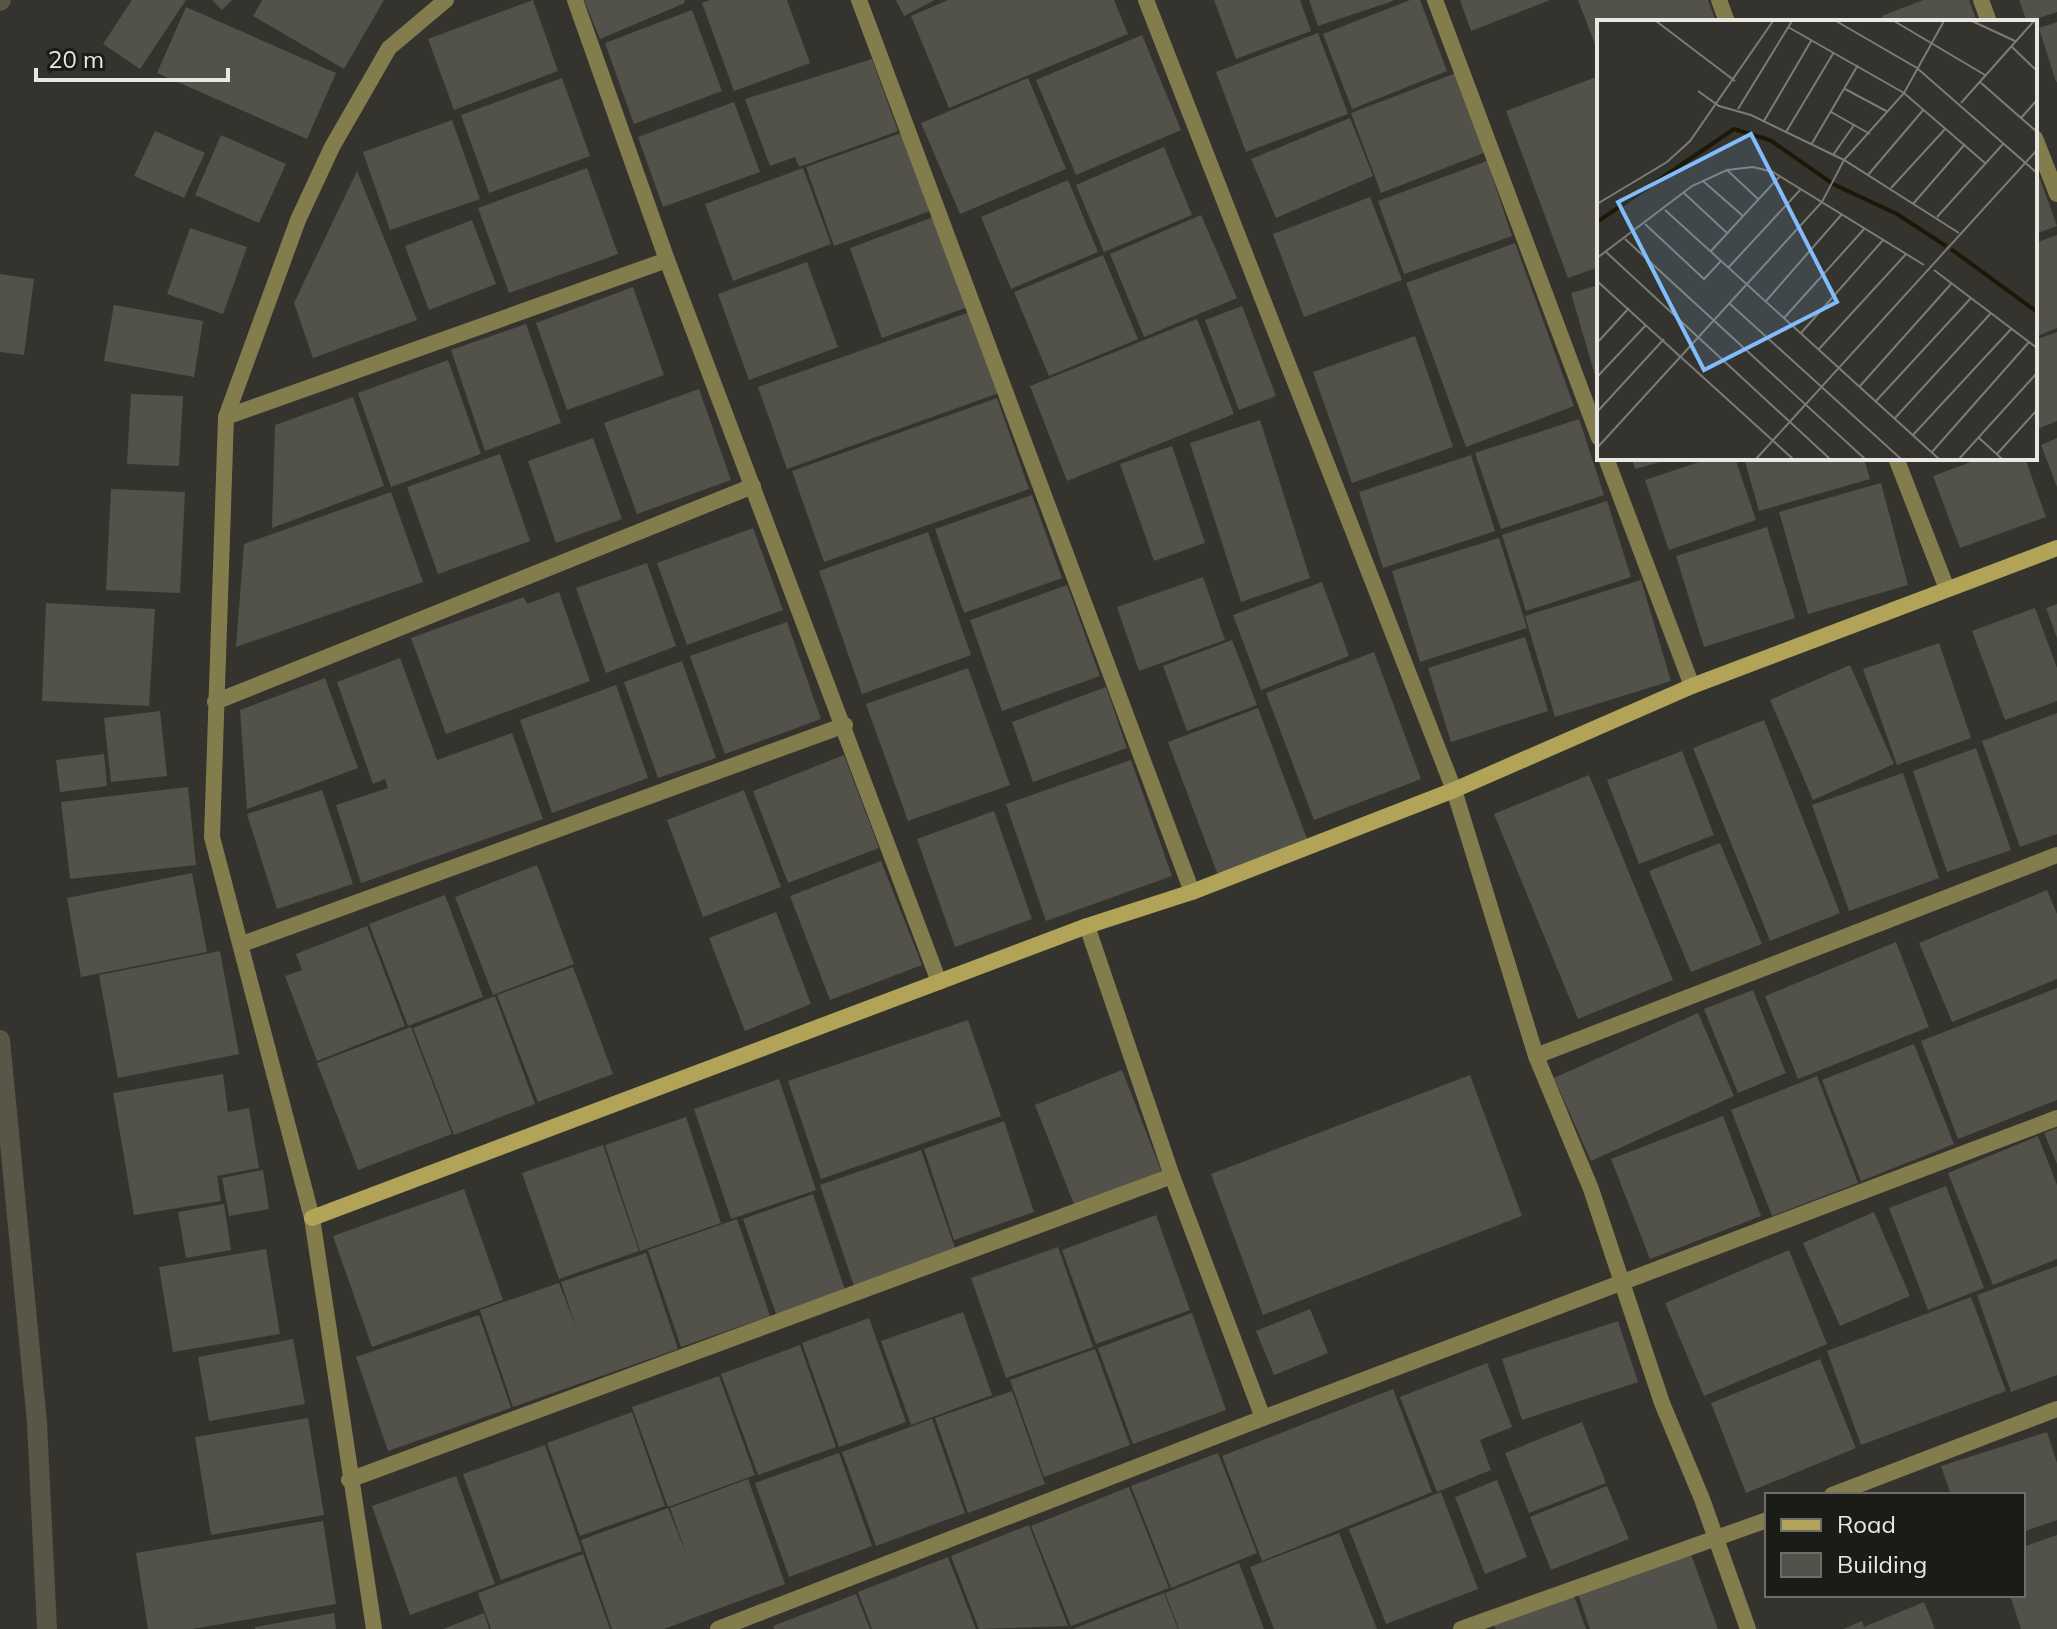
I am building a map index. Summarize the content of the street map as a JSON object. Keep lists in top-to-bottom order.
{
  "legend": ["Road", "Building"],
  "scale_bar": "20 m"
}
